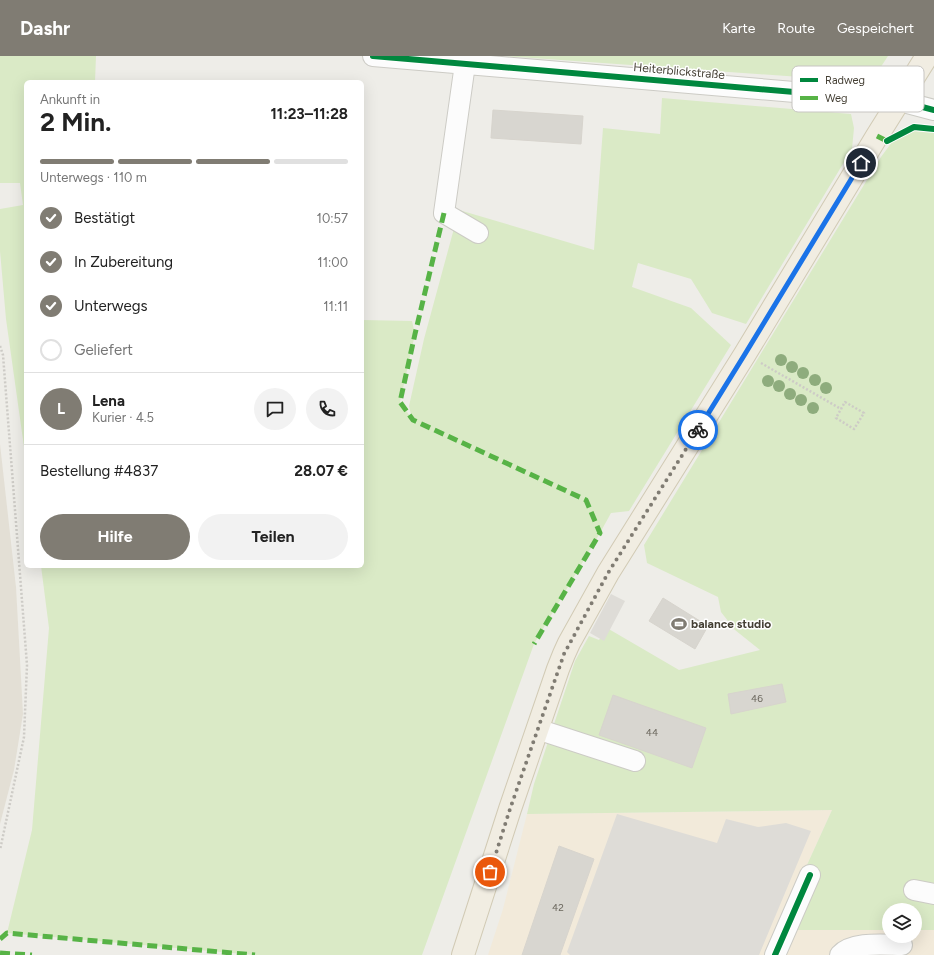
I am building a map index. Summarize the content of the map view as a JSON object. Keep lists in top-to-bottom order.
{
  "streets": {
    "street": ["Heiterblickstraße"]
  },
  "places": {
    "sports": ["balance studio"]
  },
  "house_numbers": ["46", "44", "42"],
  "legend": ["Radweg", "Weg"],
  "page": {
    "header": "Dashr",
    "nav": ["Karte", "Route", "Gespeichert"],
    "heading": ["2 Min.", "Ankunft in", "11:23–11:28"],
    "panel": [
      "Lena",
      "Kurier · 4.5",
      "Bestellung #4837",
      "28.07 €"
    ],
    "bar": "Unterwegs · 110 m",
    "list": [
      ["Bestätigt", "10:57"],
      ["In Zubereitung", "11:00"],
      ["Unterwegs", "11:11"],
      "Geliefert"
    ],
    "round": "L",
    "buttons": ["Hilfe", "Teilen"]
  }
}
